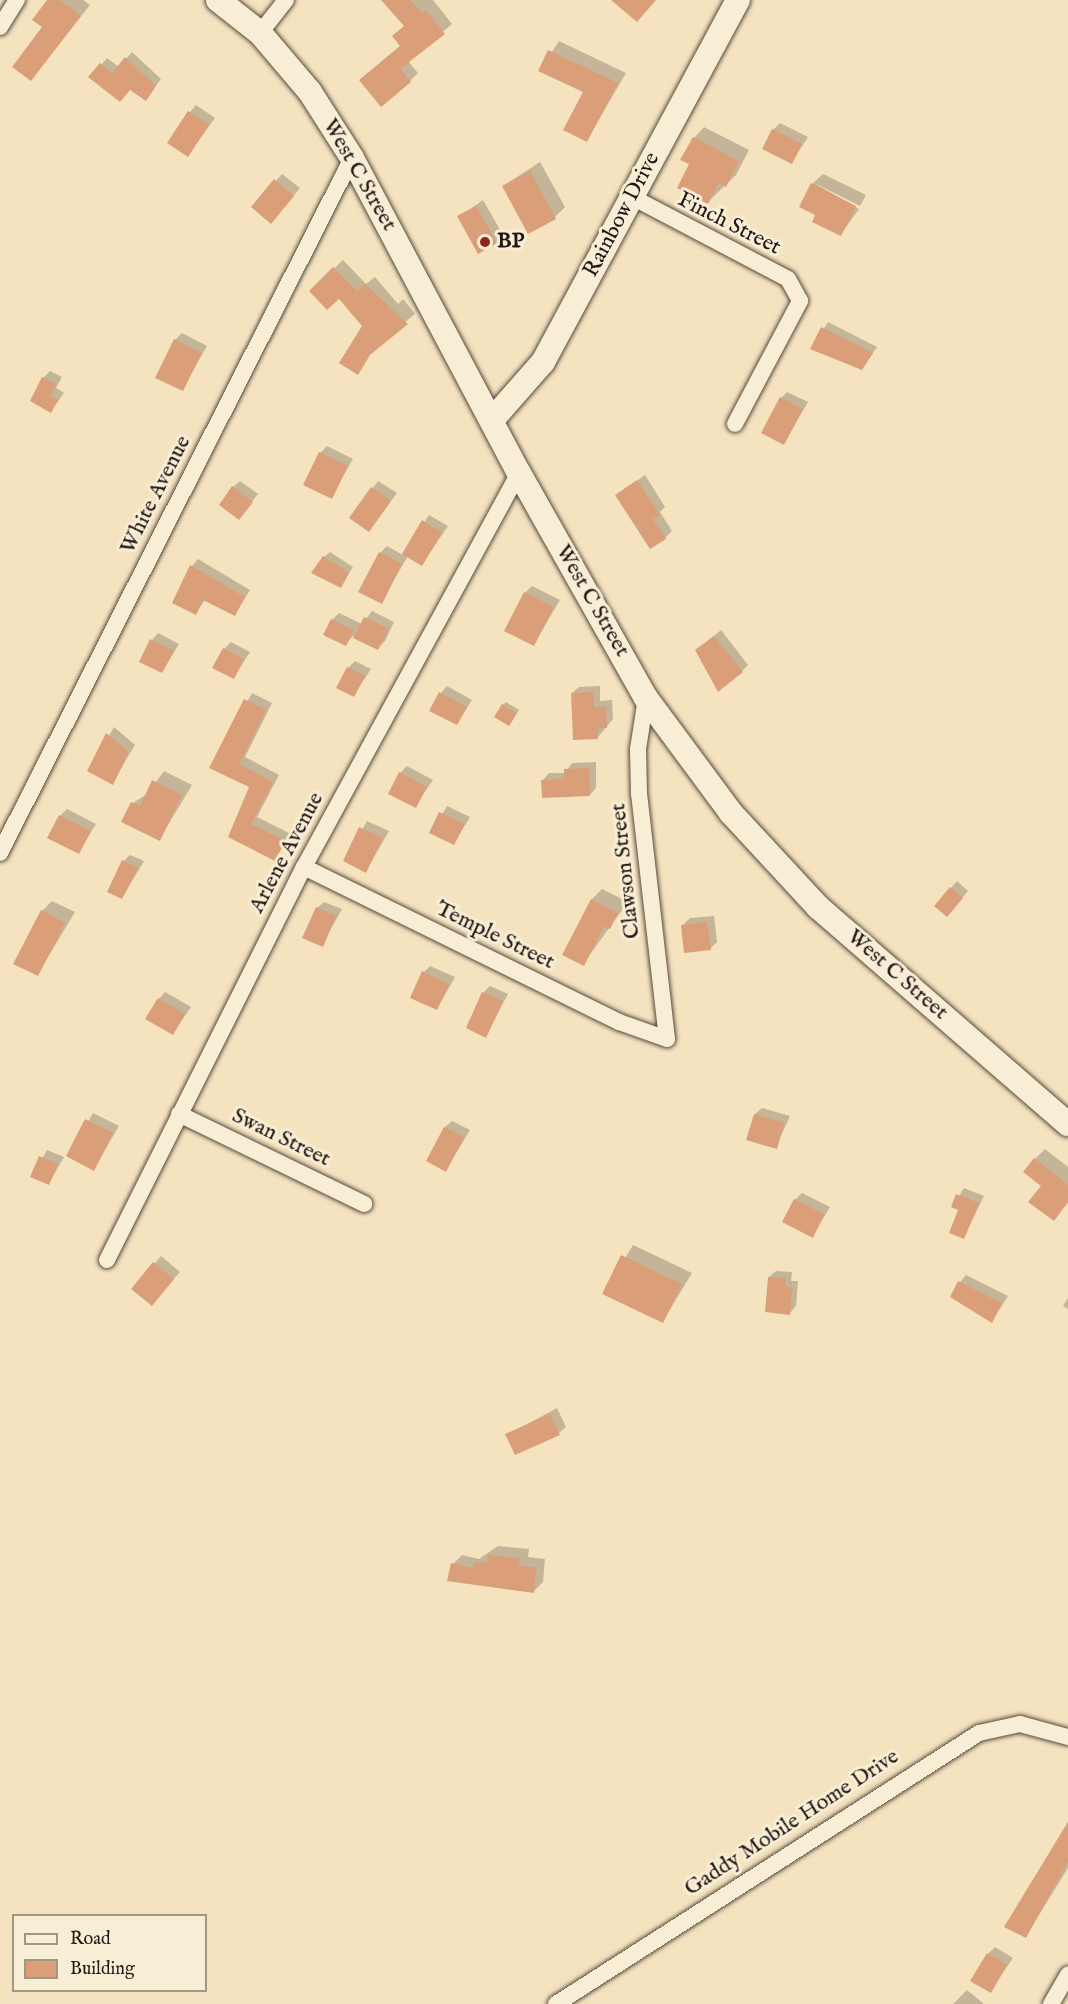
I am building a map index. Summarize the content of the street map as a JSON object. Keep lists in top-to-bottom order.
{
  "streets": {
    "main road": ["West C Street", "Rainbow Drive"],
    "street": [
      "Finch Street",
      "White Avenue",
      "Arlene Avenue",
      "Clawson Street",
      "Temple Street",
      "Swan Street",
      "Gaddy Mobile Home Drive"
    ]
  },
  "crossings": [
    ["West C Street", "Rainbow Drive"],
    ["West C Street", "White Avenue"],
    ["West C Street", "Arlene Avenue"],
    ["West C Street", "Clawson Street"],
    ["Rainbow Drive", "Finch Street"],
    ["Arlene Avenue", "Temple Street"],
    ["Arlene Avenue", "Swan Street"],
    ["Clawson Street", "Temple Street"]
  ],
  "places": ["BP"],
  "legend": ["Road", "Building"]
}
